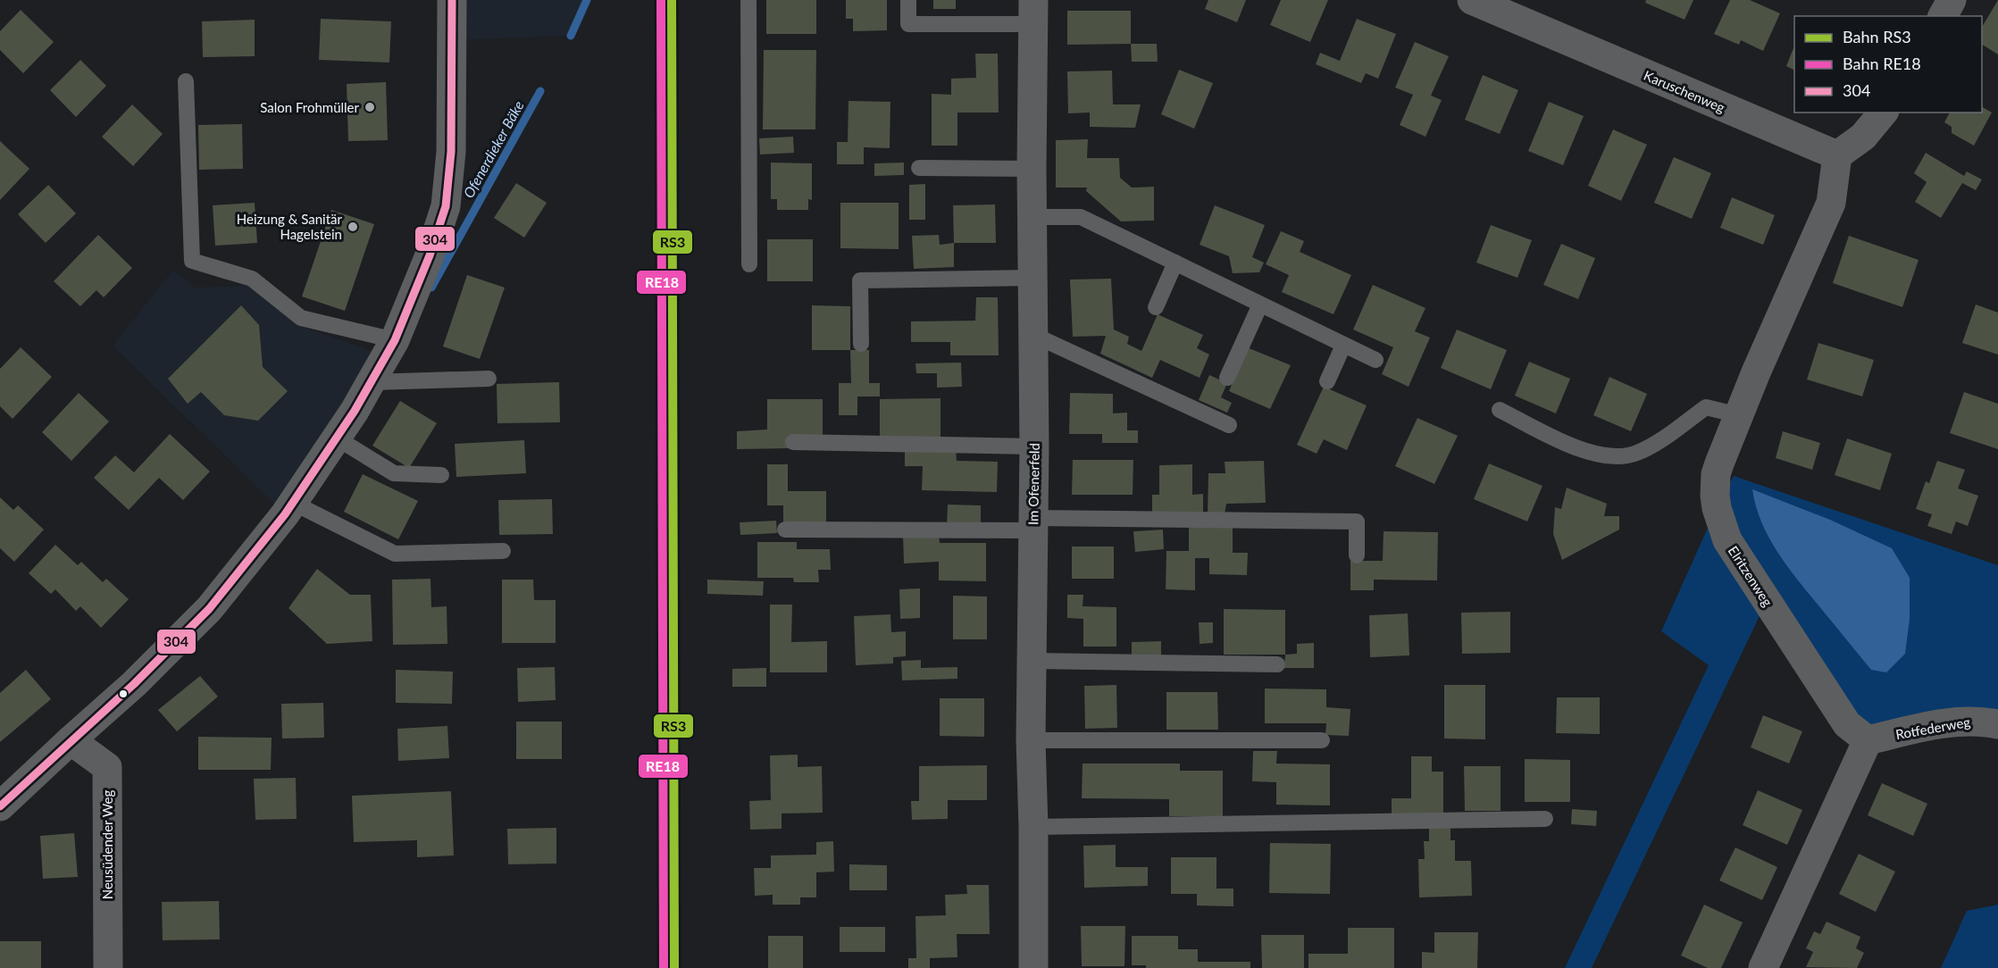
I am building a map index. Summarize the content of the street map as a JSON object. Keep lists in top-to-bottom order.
{
  "streets": {
    "street": [
      "Karuschenweg",
      "Im Ofenerfeld",
      "Elritzenweg",
      "Rotfederweg",
      "Neusüdender Weg"
    ]
  },
  "crossings": [
    ["Karuschenweg", "Elritzenweg"],
    ["Elritzenweg", "Rotfederweg"]
  ],
  "water": ["Ofenerdieker Bäke"],
  "places": ["Salon Frohmüller", "Heizung & Sanitär Hagelstein"],
  "lines": ["rail line RS3", "rail line RE18", "transit line 304"],
  "legend": ["Bahn RS3", "Bahn RE18", "304"]
}
